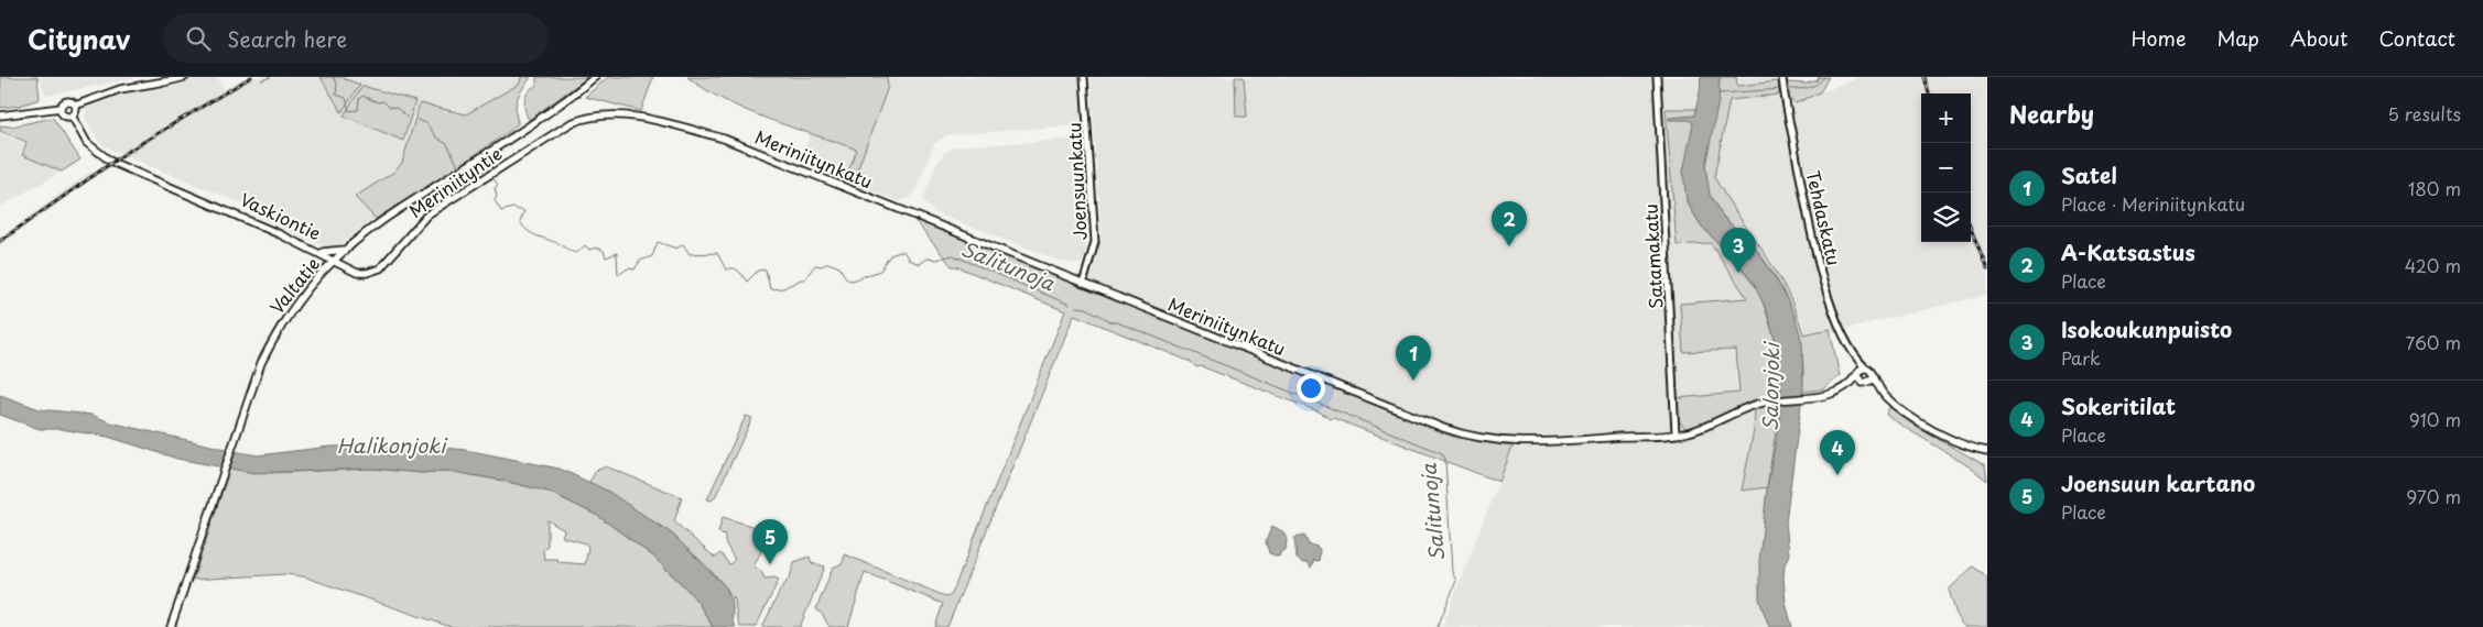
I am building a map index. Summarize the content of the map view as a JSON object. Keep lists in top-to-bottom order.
{
  "streets": {
    "main road": [
      "Meriniitynkatu",
      "Meriniityntie",
      "Vaskiontie",
      "Valtatie"
    ],
    "street": ["Joensuunkatu", "Tehdaskatu", "Satamakatu"]
  },
  "crossings": [
    ["Meriniitynkatu", "Meriniityntie"],
    ["Meriniitynkatu", "Joensuunkatu"],
    ["Meriniitynkatu", "Satamakatu"],
    ["Meriniityntie", "Vaskiontie"],
    ["Meriniityntie", "Valtatie"],
    ["Vaskiontie", "Valtatie"]
  ],
  "water": ["Salitunoja", "Salonjoki", "Halikonjoki"],
  "page": {
    "header": "Citynav",
    "search": "Search here",
    "nav": [
      "Home",
      "Map",
      "About",
      "Contact"
    ],
    "heading": ["Nearby", "5 results"],
    "map_buttons": ["+", "−"],
    "list": [
      {
        "mark": "1",
        "name": "Satel",
        "note": "Place · Meriniitynkatu",
        "value": "180 m"
      },
      {
        "mark": "2",
        "name": "A-Katsastus",
        "note": "Place",
        "value": "420 m"
      },
      {
        "mark": "3",
        "name": "Isokoukunpuisto",
        "note": "Park",
        "value": "760 m"
      },
      {
        "mark": "4",
        "name": "Sokeritilat",
        "note": "Place",
        "value": "910 m"
      },
      {
        "mark": "5",
        "name": "Joensuun kartano",
        "note": "Place",
        "value": "970 m"
      }
    ],
    "pins": [
      "2",
      "3",
      "1",
      "4",
      "5"
    ]
  }
}
